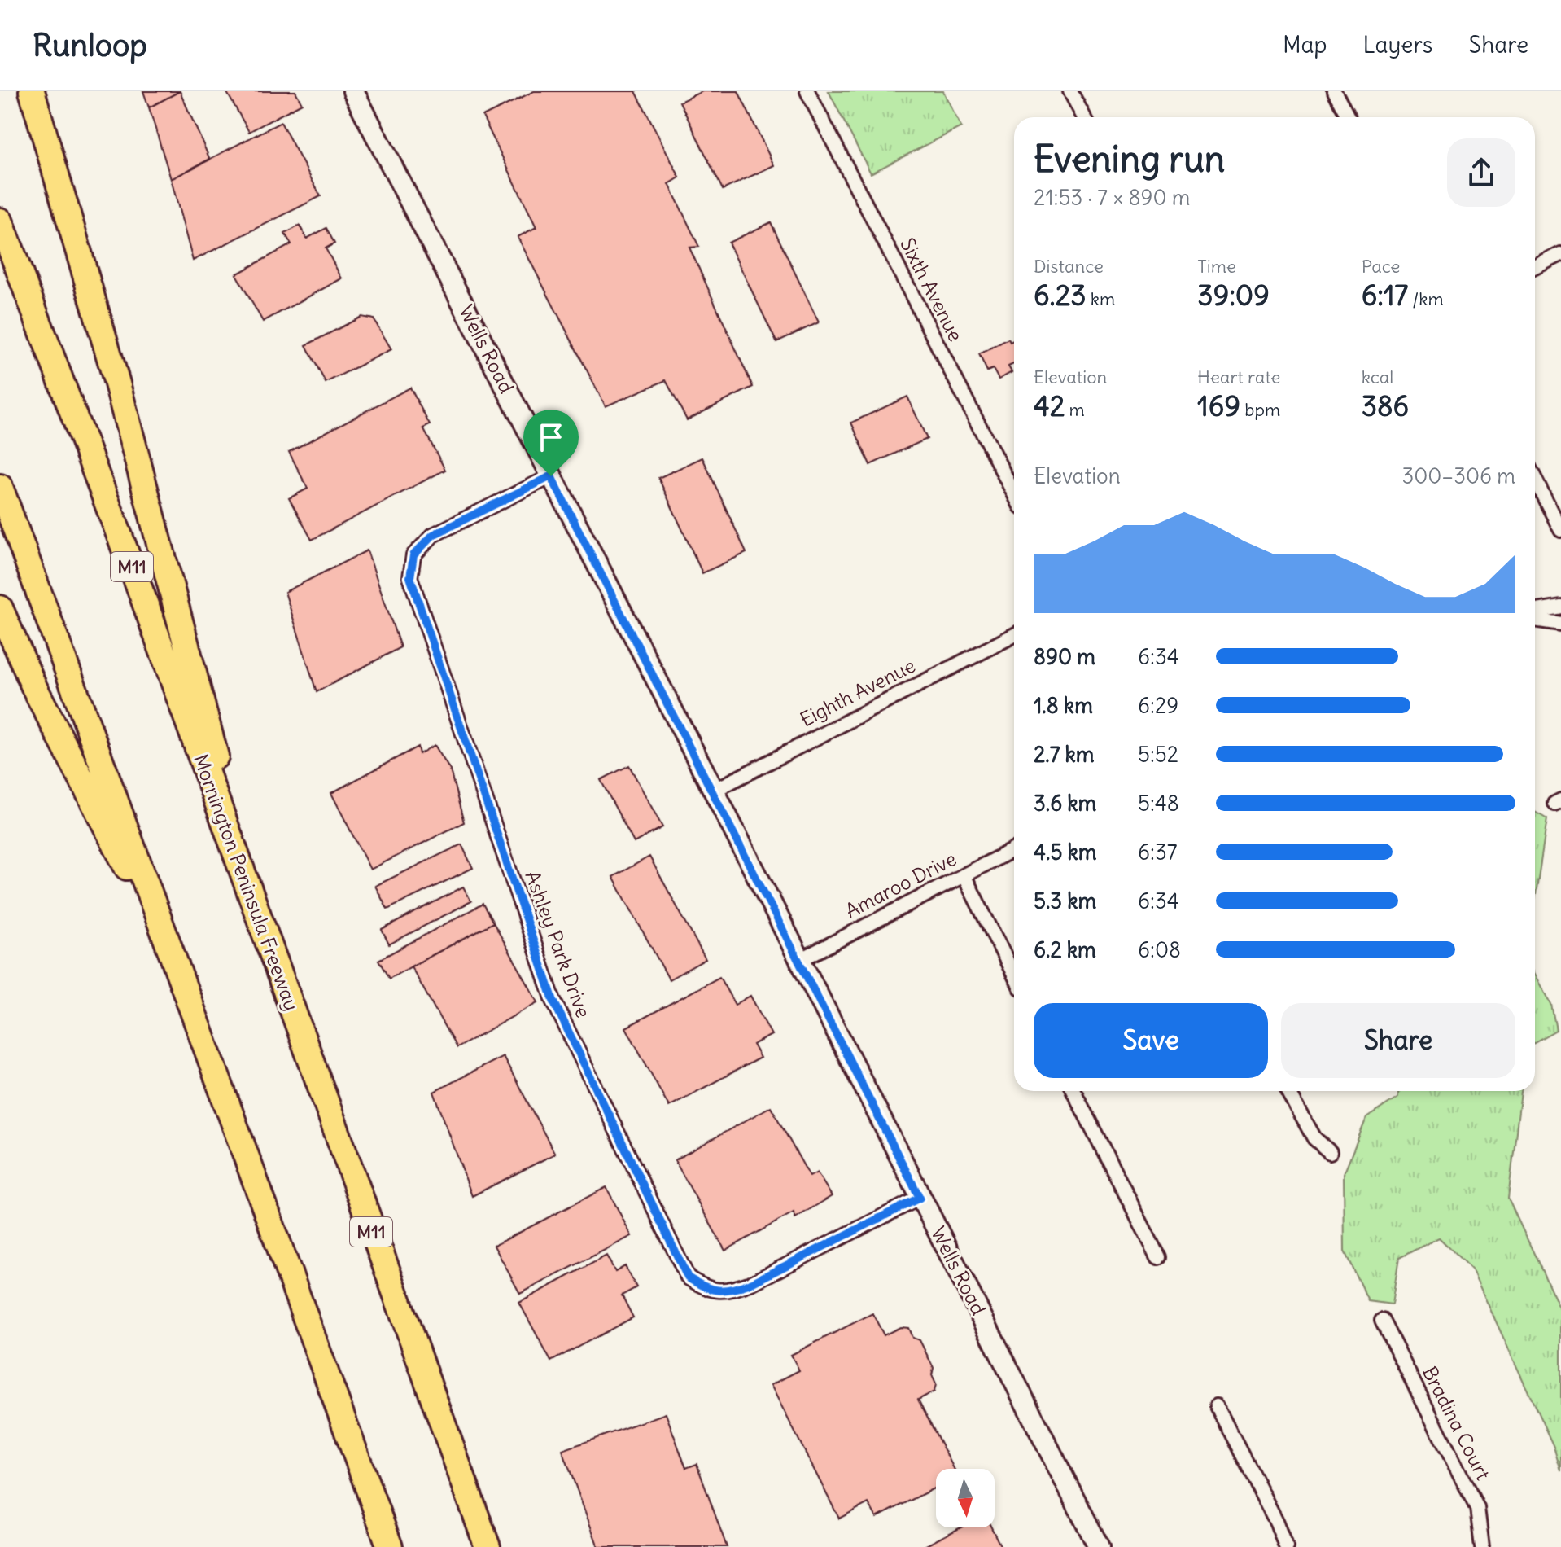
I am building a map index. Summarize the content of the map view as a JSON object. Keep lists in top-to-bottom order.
{
  "streets": {
    "highway": ["M11", "Mornington Peninsula Freeway"],
    "main road": ["Wells Road"],
    "street": [
      "Sixth Avenue",
      "Eighth Avenue",
      "Amaroo Drive",
      "Ashley Park Drive",
      "Bradina Court"
    ]
  },
  "crossings": [
    ["Wells Road", "Eighth Avenue"],
    ["Wells Road", "Amaroo Drive"],
    ["Wells Road", "Ashley Park Drive"]
  ],
  "north": "bottom",
  "page": {
    "header": "Runloop",
    "nav": ["Map", "Layers", "Share"],
    "heading": ["Evening run", "21:53 · 7 × 890 m"],
    "stats": [
      ["Distance", "6.23 km"],
      ["Time", "39:09"],
      ["Pace", "6:17 /km"],
      ["Elevation", "42 m"],
      ["Heart rate", "169 bpm"],
      ["kcal", "386"]
    ],
    "chart": ["Elevation", "300–306 m"],
    "list": [
      {
        "name": "890 m",
        "note": "6:34"
      },
      {
        "name": "1.8 km",
        "note": "6:29"
      },
      {
        "name": "2.7 km",
        "note": "5:52"
      },
      {
        "name": "3.6 km",
        "note": "5:48"
      },
      {
        "name": "4.5 km",
        "note": "6:37"
      },
      {
        "name": "5.3 km",
        "note": "6:34"
      },
      {
        "name": "6.2 km",
        "note": "6:08"
      }
    ],
    "buttons": ["Save", "Share"]
  }
}
